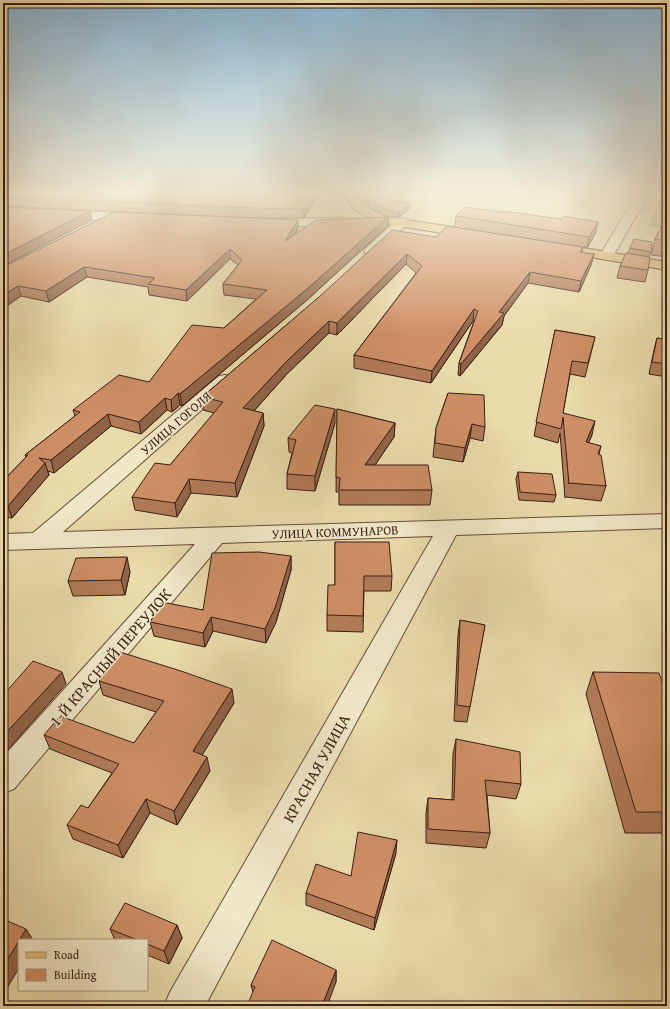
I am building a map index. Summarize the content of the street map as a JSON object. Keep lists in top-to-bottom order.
{
  "streets": {
    "street": [
      "УЛИЦА ГОГОЛЯ",
      "УЛИЦА КОММУНАРОВ",
      "1-Й КРАСНЫЙ ПЕРЕУЛОК",
      "КРАСНАЯ УЛИЦА"
    ]
  },
  "crossings": [
    ["УЛИЦА ГОГОЛЯ", "УЛИЦА КОММУНАРОВ"],
    ["УЛИЦА КОММУНАРОВ", "1-Й КРАСНЫЙ ПЕРЕУЛОК"],
    ["УЛИЦА КОММУНАРОВ", "КРАСНАЯ УЛИЦА"]
  ],
  "legend": ["Road", "Building"]
}
